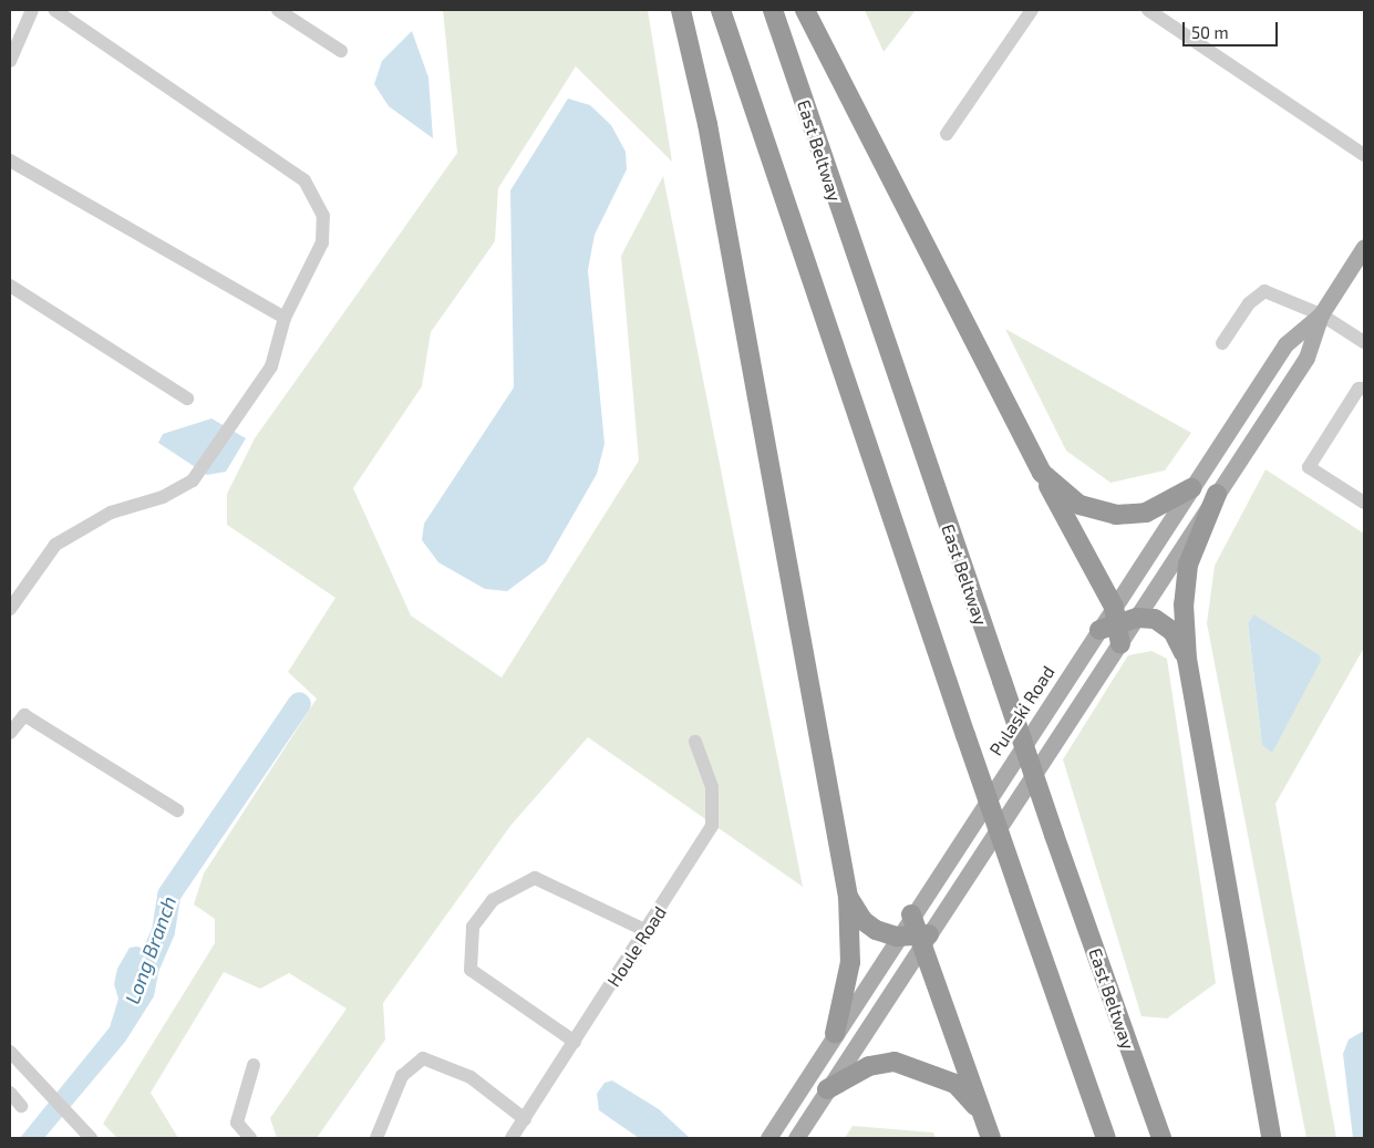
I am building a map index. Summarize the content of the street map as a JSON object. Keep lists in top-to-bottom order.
{
  "streets": {
    "highway": ["East Beltway"],
    "main road": ["Pulaski Road"],
    "street": ["Houle Road"]
  },
  "water": ["Long Branch"],
  "scale_bar": "50 m"
}
